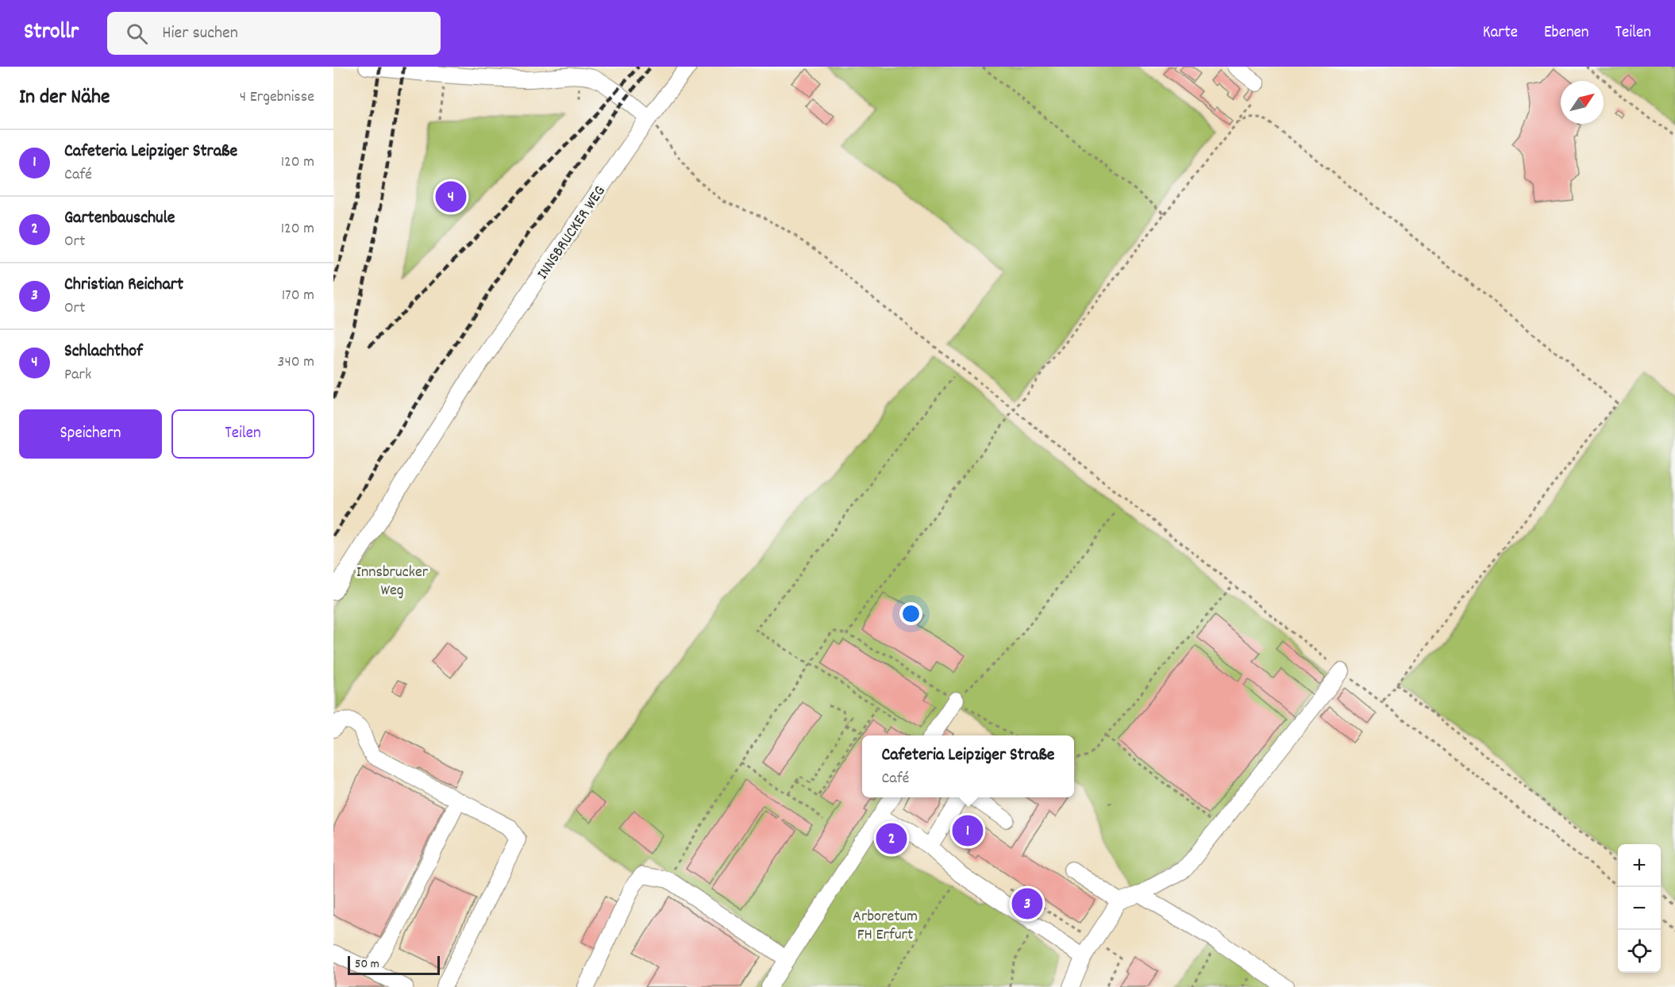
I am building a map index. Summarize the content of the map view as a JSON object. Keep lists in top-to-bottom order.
{
  "streets": {
    "street": ["INNSBRUCKER WEG"]
  },
  "parks": ["Innsbrucker Weg", "Arboretum FH Erfurt"],
  "scale_bar": "50 m",
  "north": "top right",
  "page": {
    "header": "Strollr",
    "search": "Hier suchen",
    "nav": ["Karte", "Ebenen", "Teilen"],
    "heading": ["In der Nähe", "4 Ergebnisse"],
    "list": [
      {
        "mark": "1",
        "name": "Cafeteria Leipziger Straße",
        "note": "Café",
        "value": "120 m"
      },
      {
        "mark": "2",
        "name": "Gartenbauschule",
        "note": "Ort",
        "value": "120 m"
      },
      {
        "mark": "3",
        "name": "Christian Reichart",
        "note": "Ort",
        "value": "170 m"
      },
      {
        "mark": "4",
        "name": "Schlachthof",
        "note": "Park",
        "value": "340 m"
      }
    ],
    "pins": [
      "4",
      "1",
      "2",
      "3"
    ],
    "buttons": ["Speichern", "Teilen"],
    "popup": ["Cafeteria Leipziger Straße", "Café"],
    "map_buttons": ["+", "−"],
    "scale": "50 m"
  }
}
